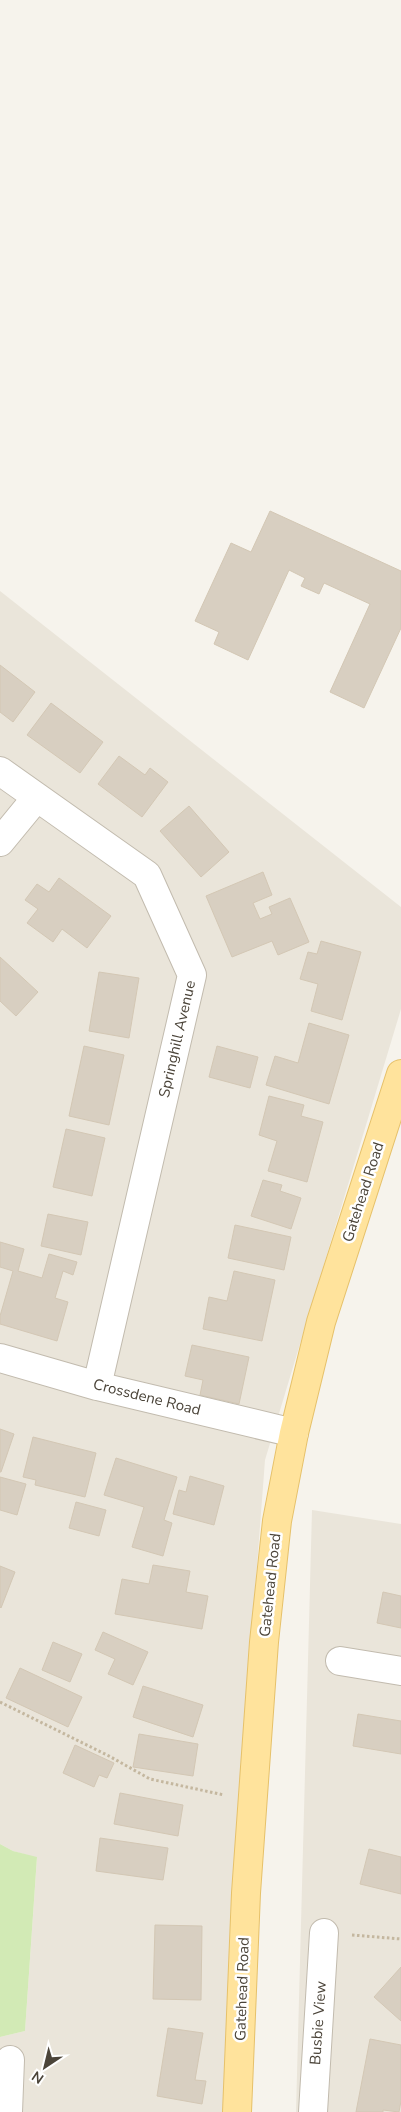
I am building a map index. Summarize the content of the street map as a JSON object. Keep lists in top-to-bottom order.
{
  "streets": {
    "main road": ["Gatehead Road"],
    "street": ["Springhill Avenue", "Crossdene Road", "Busbie View"]
  },
  "crossings": [
    ["Springhill Avenue", "Crossdene Road"],
    ["Gatehead Road", "Crossdene Road"]
  ],
  "north": "bottom left"
}
